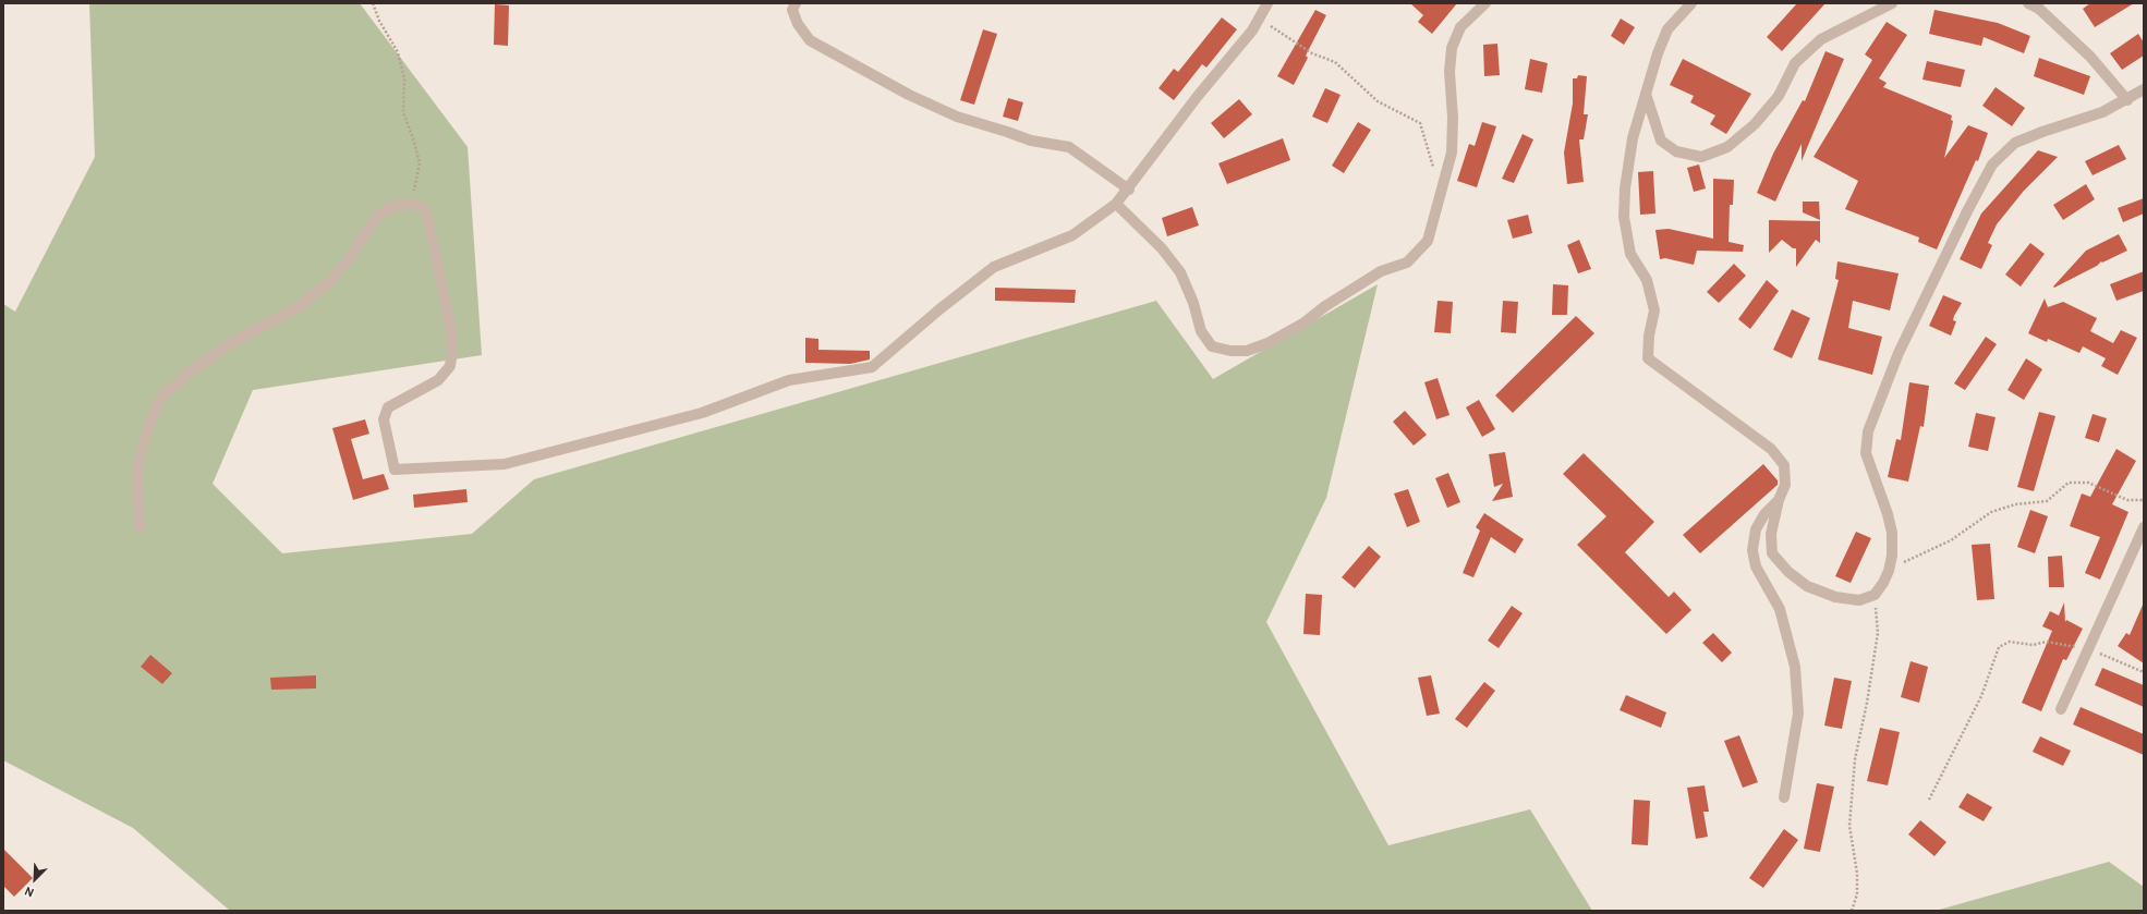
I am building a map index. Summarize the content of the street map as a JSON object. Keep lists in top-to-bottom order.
{
  "north": "bottom left"
}
